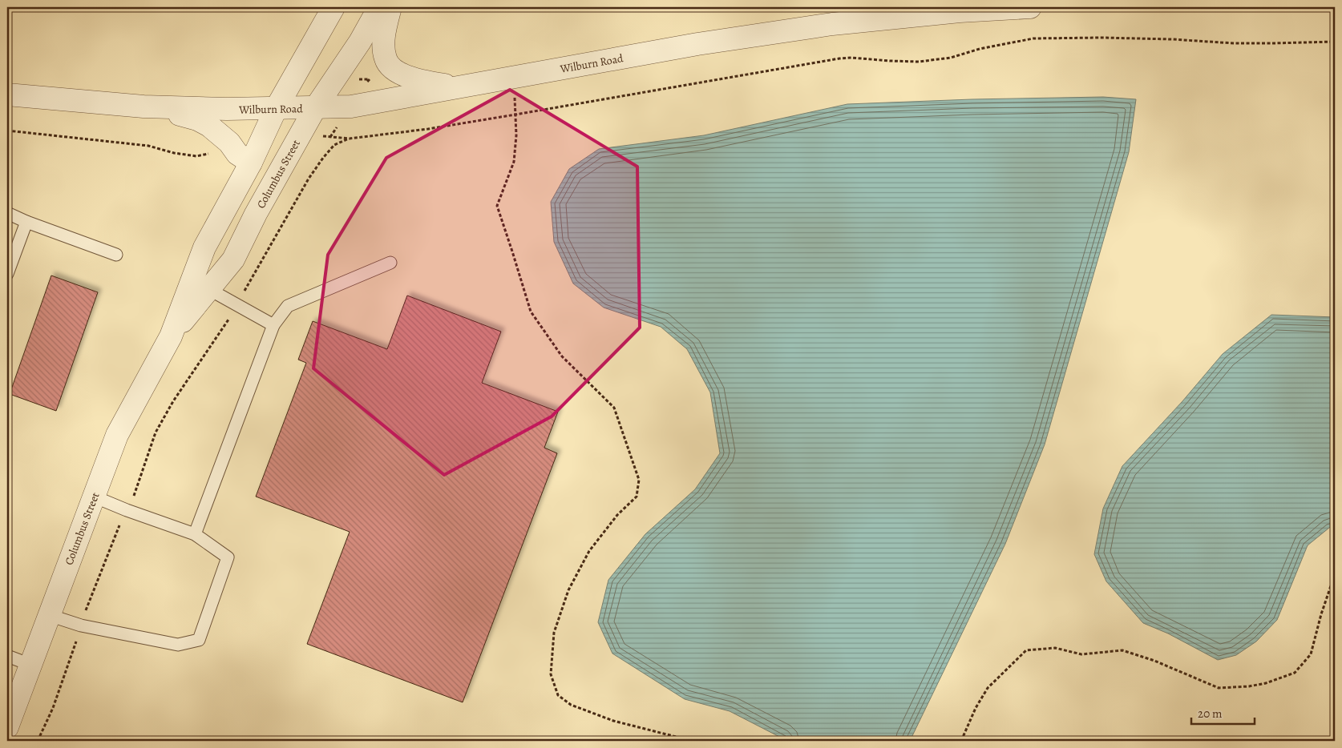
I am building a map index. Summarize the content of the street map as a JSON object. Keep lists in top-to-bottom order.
{
  "streets": {
    "street": ["Wilburn Road", "Columbus Street"]
  },
  "crossings": [
    ["Wilburn Road", "Columbus Street"]
  ],
  "scale_bar": "20 m"
}
